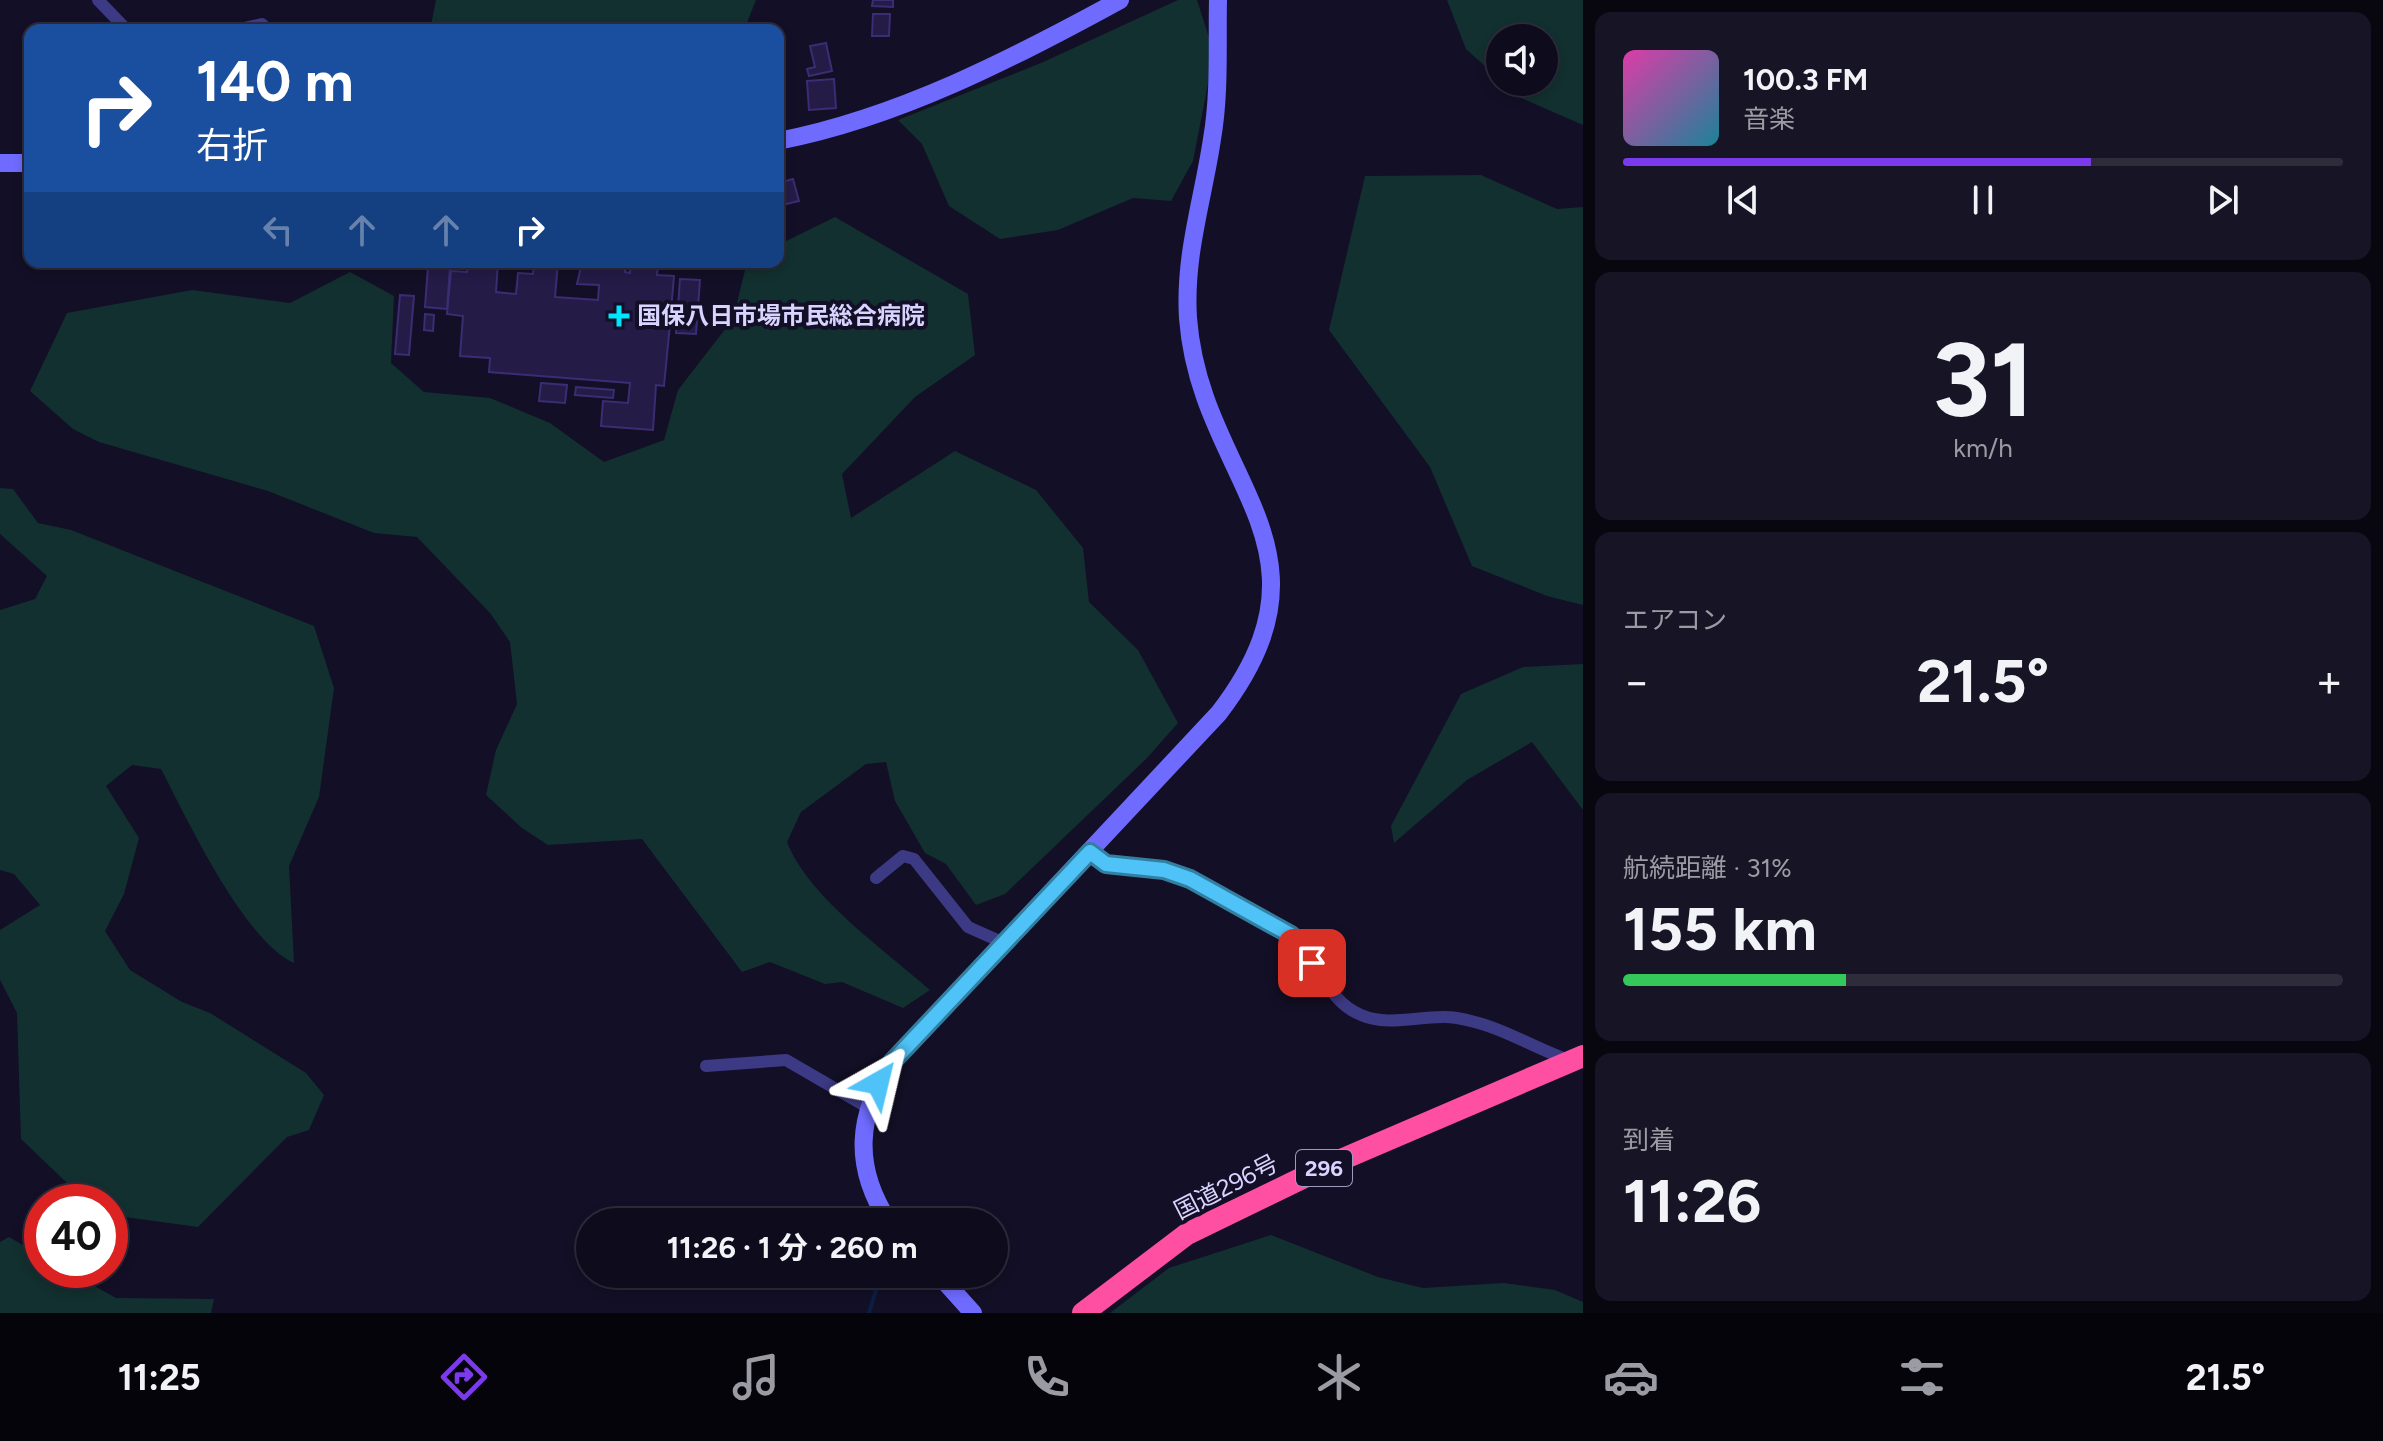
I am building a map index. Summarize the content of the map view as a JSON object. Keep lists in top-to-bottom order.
{
  "streets": {
    "highway": ["296", "国道296号"]
  },
  "places": {
    "health": ["国保八日市場市民総合病院"]
  },
  "page": {
    "turn": ["140 m", "右折"],
    "song": ["100.3 FM", "音楽"],
    "tile": [
      ["31", "km/h"],
      "エアコン",
      ["航続距離 · 31%", "155 km"],
      ["到着", "11:26"]
    ],
    "heat": ["−", "21.5°", "+"],
    "limit": "40",
    "trip": "11:26 · 1 分 · 260 m",
    "tabs": ["11:25", "21.5°"]
  }
}
